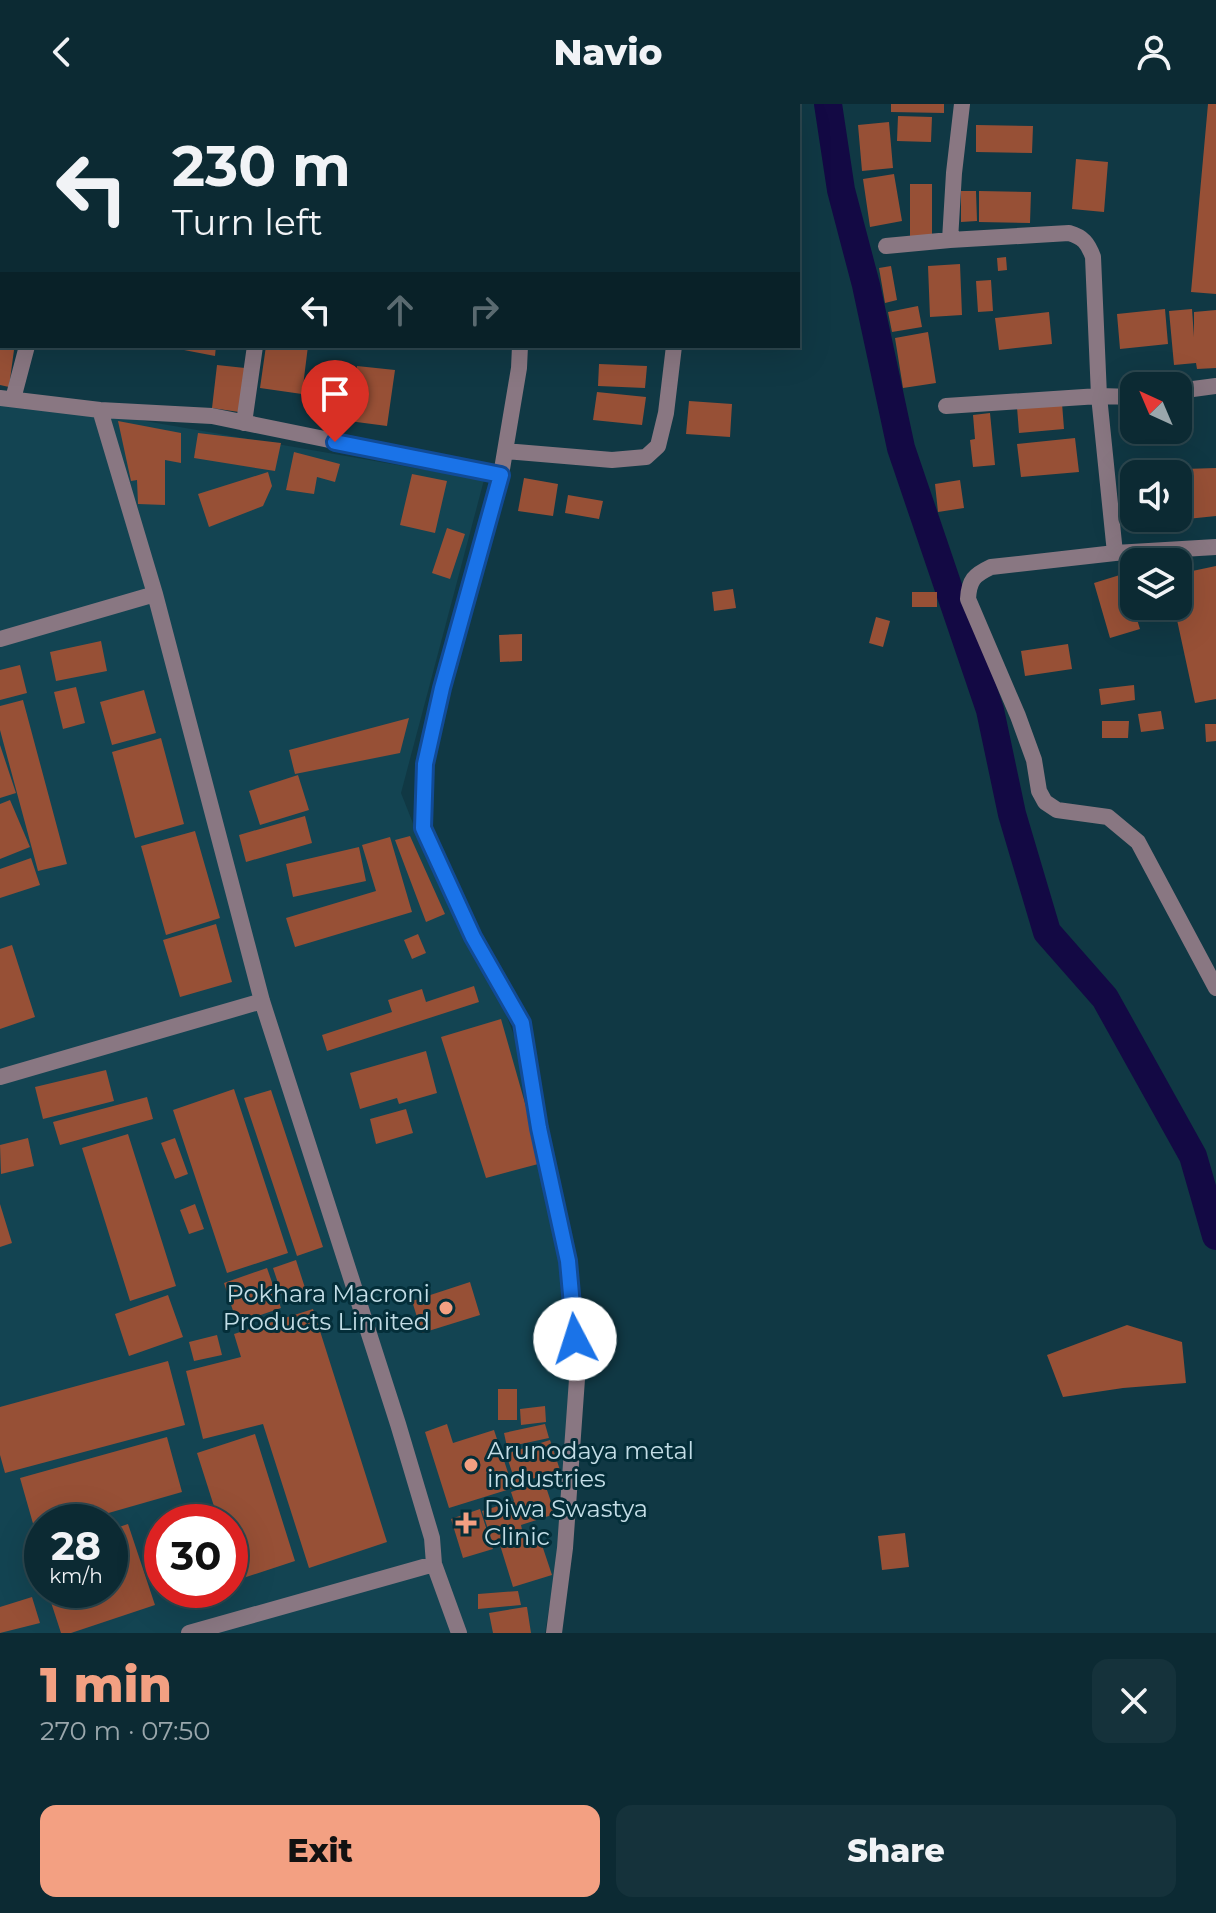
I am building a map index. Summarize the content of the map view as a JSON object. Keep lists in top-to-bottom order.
{
  "places": {
    "other": ["Pokhara Macroni Products Limited", "Arunodaya metal industries"],
    "health": ["Diwa Swastya Clinic"]
  },
  "north": "top left",
  "page": {
    "header": "Navio",
    "turn": ["230 m", "Turn left"],
    "speed": "28 km/h",
    "limit": "30",
    "heading": ["1 min", "270 m · 07:50"],
    "buttons": ["Exit", "Share"]
  }
}
